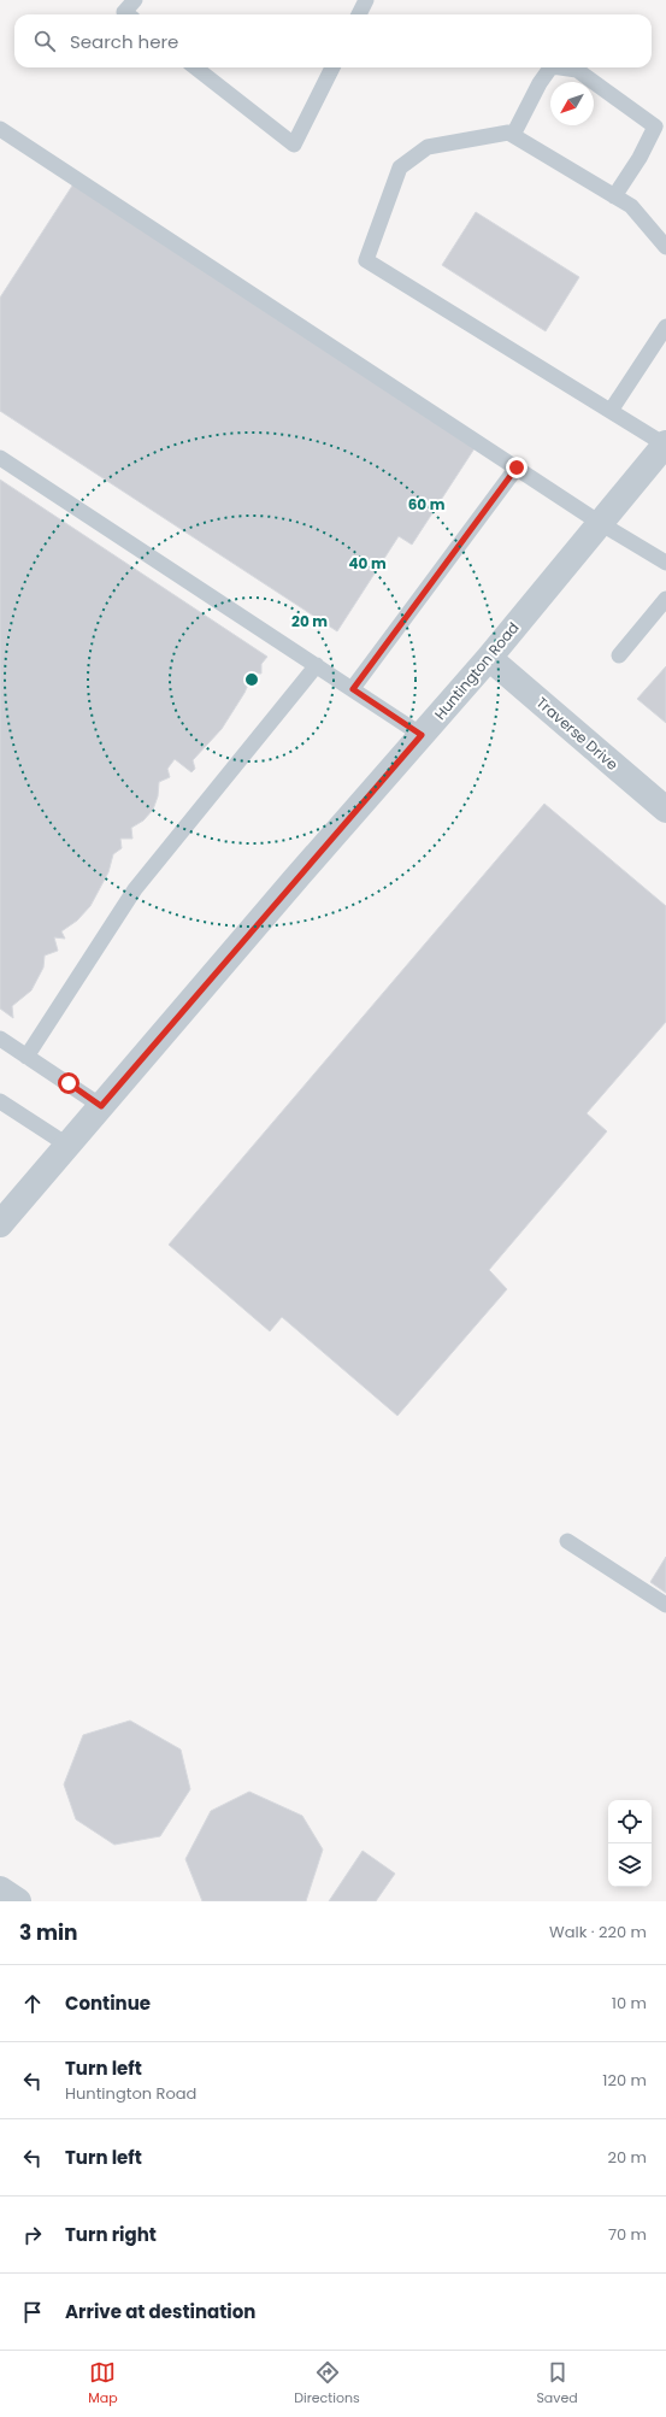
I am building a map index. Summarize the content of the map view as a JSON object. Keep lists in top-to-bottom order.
{
  "streets": {
    "street": ["Huntington Road", "Traverse Drive"]
  },
  "crossings": [
    ["Huntington Road", "Traverse Drive"]
  ],
  "north": "bottom left",
  "page": {
    "search": "Search here",
    "heading": ["3 min", "Walk · 220 m"],
    "list": [
      ["Continue", "10 m"],
      ["Turn left", "Huntington Road", "120 m"],
      ["Turn left", "20 m"],
      ["Turn right", "70 m"],
      "Arrive at destination"
    ],
    "nav": ["Map", "Directions", "Saved"]
  },
  "rings": ["60 m", "40 m", "20 m"]
}
